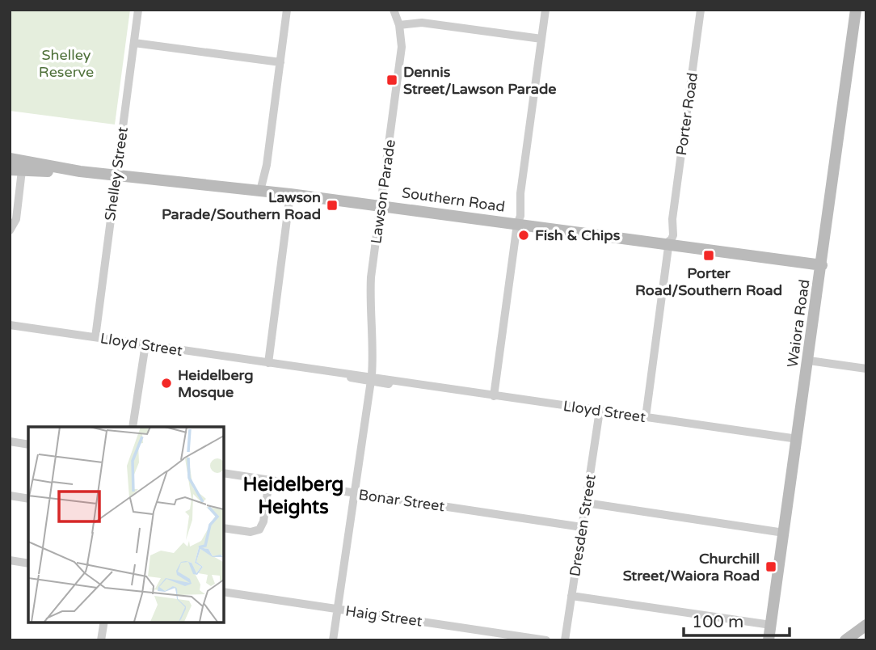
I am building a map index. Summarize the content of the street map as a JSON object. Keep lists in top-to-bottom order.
{
  "streets": {
    "main road": ["Southern Road", "Waiora Road"],
    "street": [
      "Porter Road",
      "Shelley Street",
      "Lawson Parade",
      "Lloyd Street",
      "Bonar Street",
      "Dresden Street",
      "Haig Street"
    ]
  },
  "crossings": [
    ["Porter Road", "Southern Road"],
    ["Porter Road", "Lloyd Street"],
    ["Shelley Street", "Southern Road"],
    ["Shelley Street", "Lloyd Street"],
    ["Lawson Parade", "Southern Road"],
    ["Lawson Parade", "Lloyd Street"],
    ["Lawson Parade", "Bonar Street"],
    ["Lawson Parade", "Haig Street"],
    ["Southern Road", "Waiora Road"],
    ["Waiora Road", "Lloyd Street"],
    ["Lloyd Street", "Dresden Street"],
    ["Bonar Street", "Dresden Street"]
  ],
  "districts": ["Heidelberg Heights"],
  "parks": ["Shelley Reserve"],
  "places": {
    "transit": [
      "Dennis Street/Lawson Parade",
      "Lawson Parade/Southern Road",
      "Porter Road/Southern Road",
      "Churchill Street/Waiora Road"
    ],
    "other": ["Fish & Chips", "Heidelberg Mosque"]
  },
  "scale_bar": "100 m"
}
